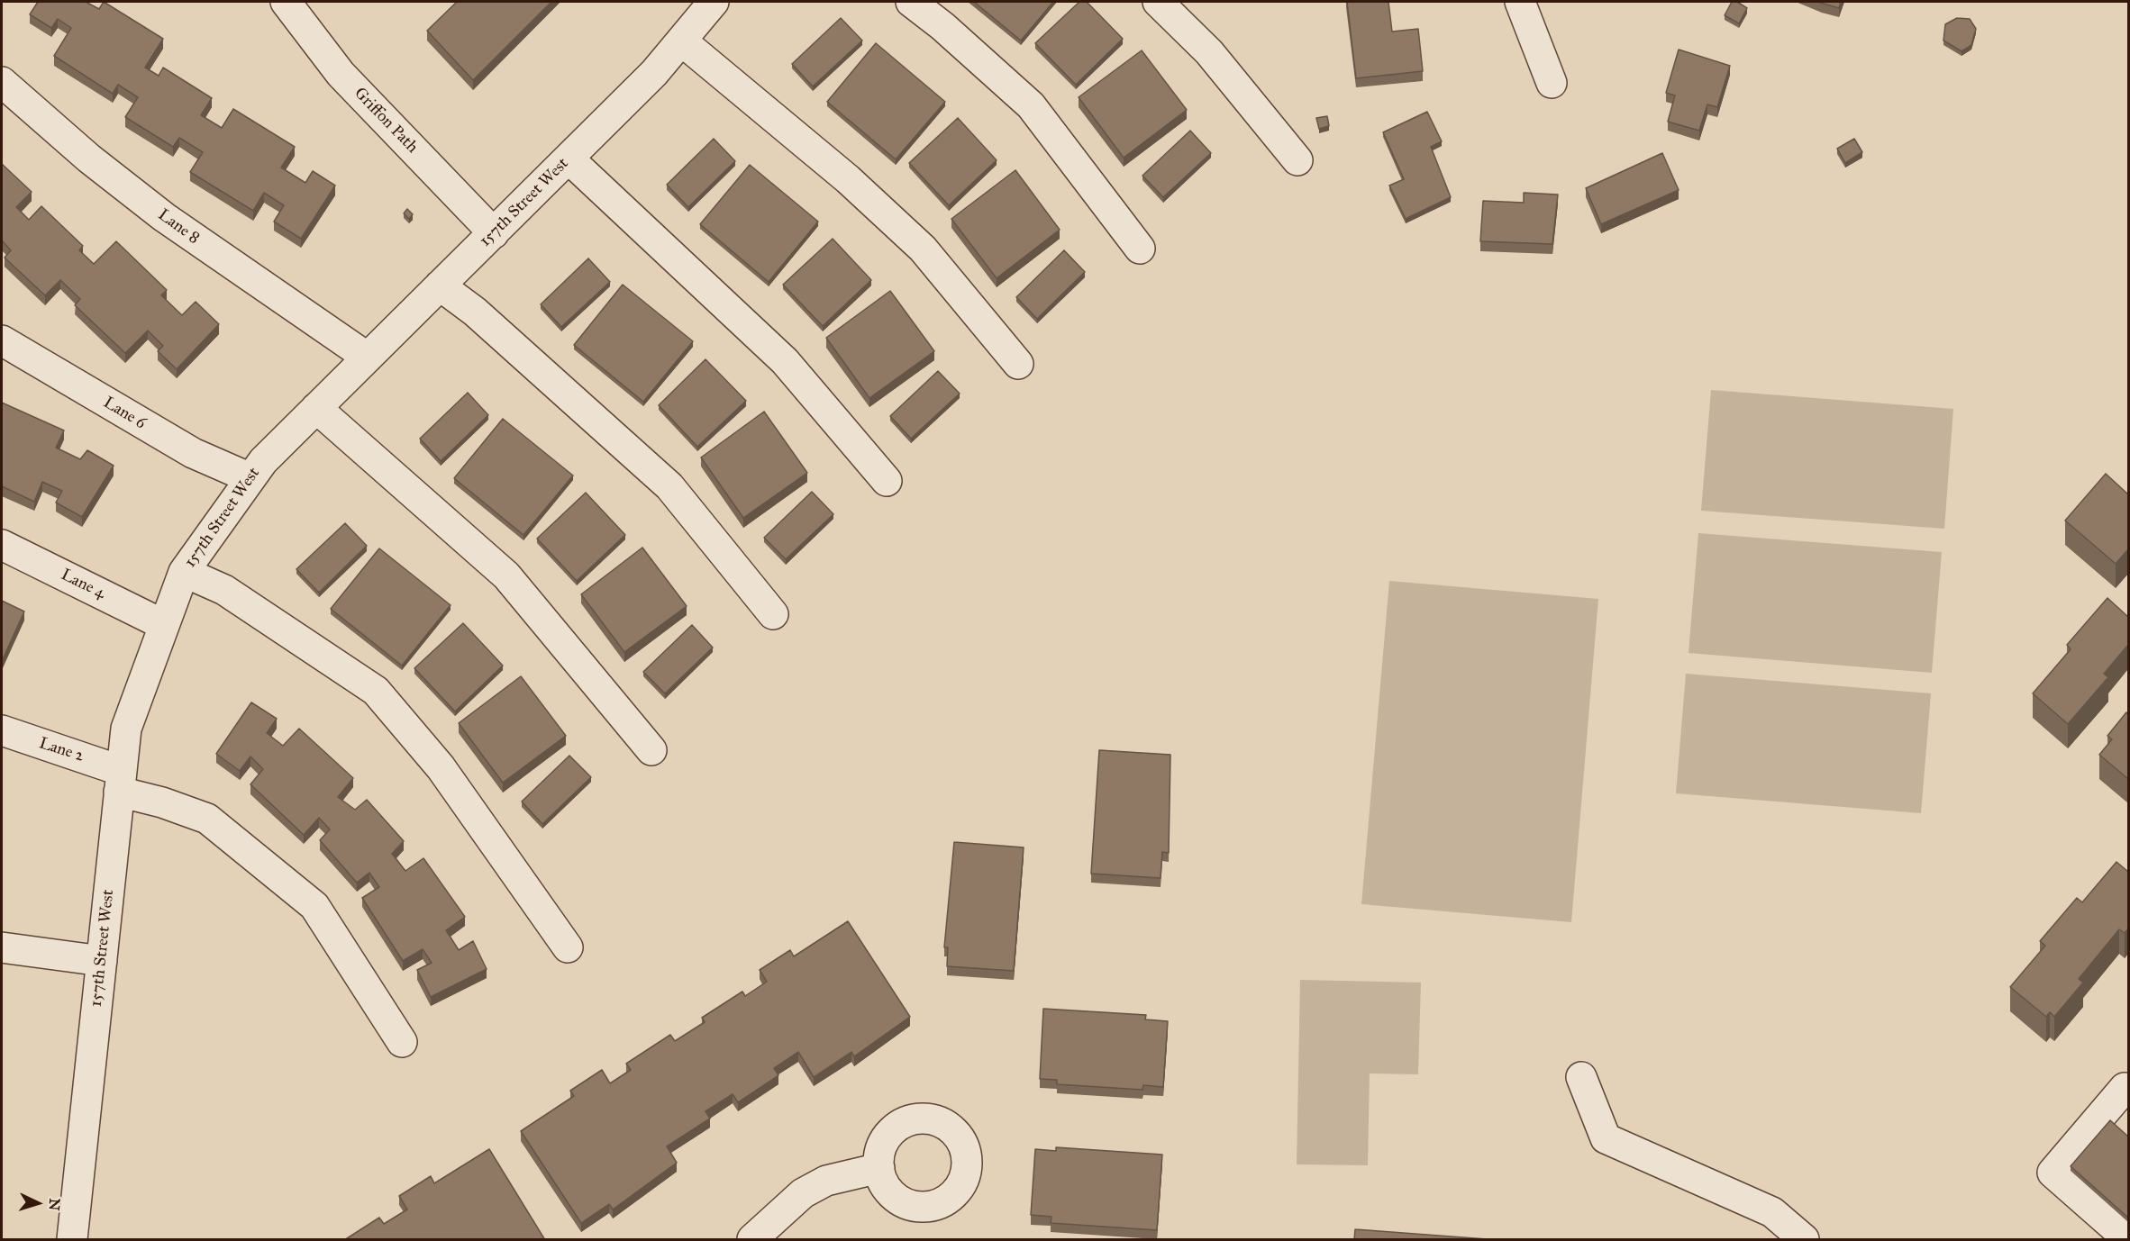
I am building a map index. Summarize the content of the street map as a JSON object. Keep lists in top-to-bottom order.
{
  "streets": {
    "street": [
      "Griffon Path",
      "157th Street West",
      "Lane 8",
      "Lane 6",
      "Lane 4",
      "Lane 2"
    ]
  },
  "crossings": [
    ["Griffon Path", "157th Street West"],
    ["157th Street West", "Lane 8"],
    ["157th Street West", "Lane 6"],
    ["157th Street West", "Lane 4"],
    ["157th Street West", "Lane 2"]
  ],
  "north": "right"
}
